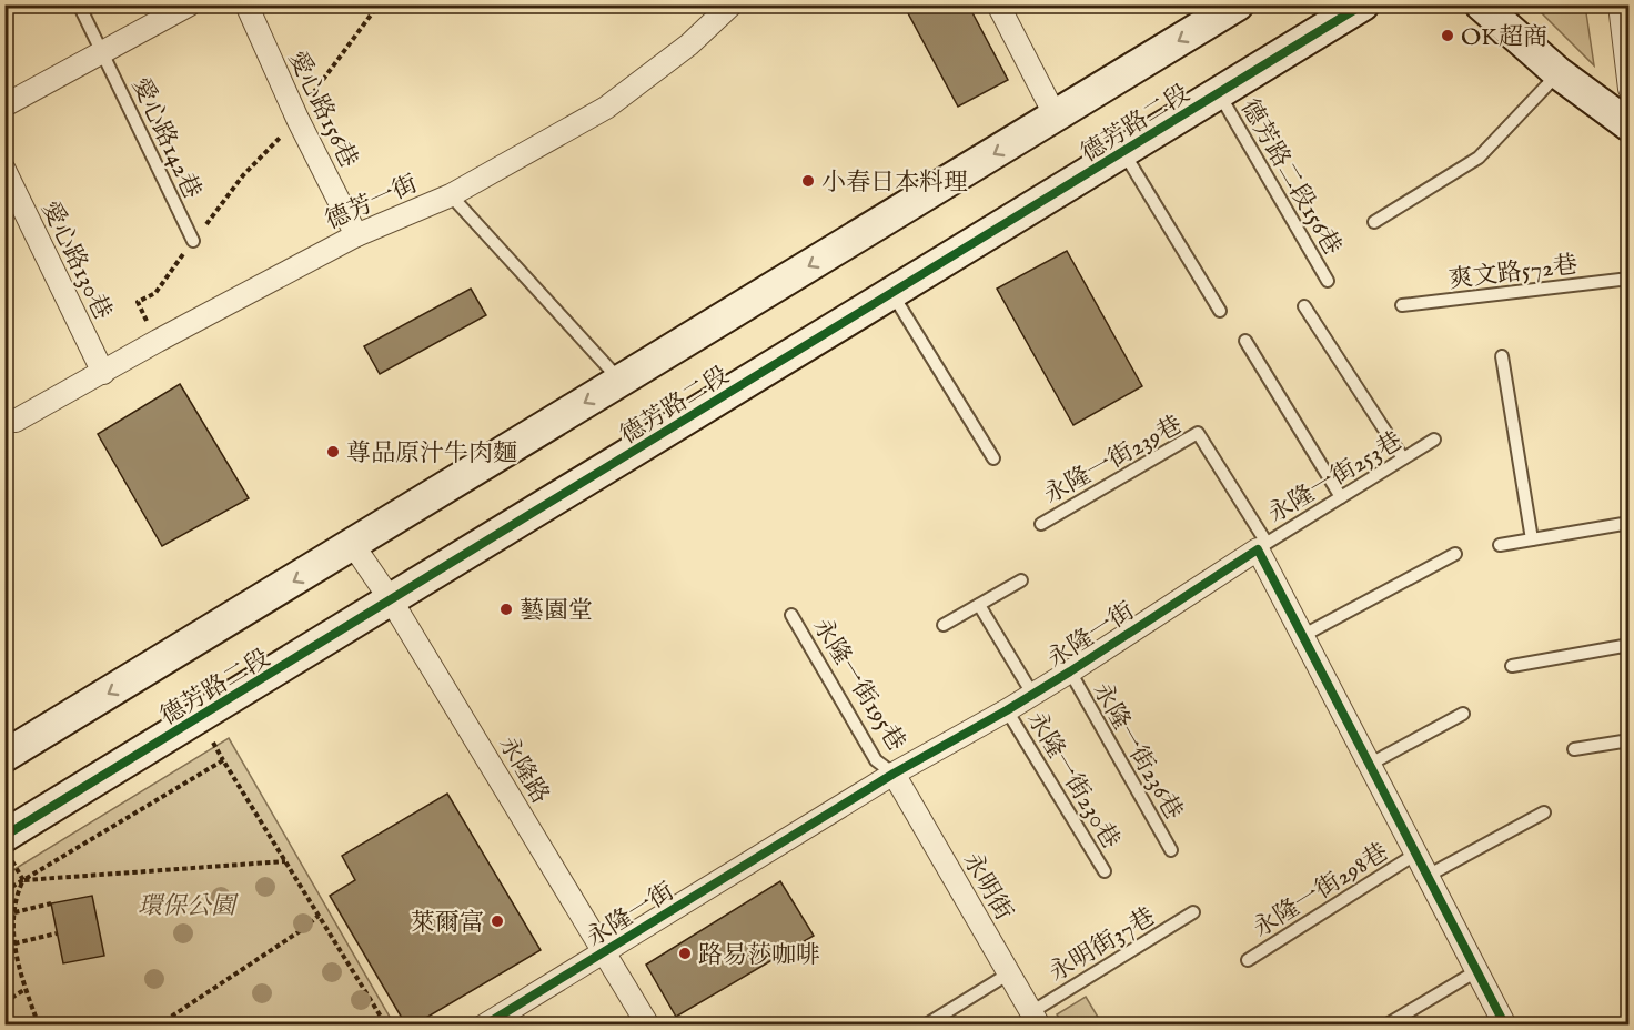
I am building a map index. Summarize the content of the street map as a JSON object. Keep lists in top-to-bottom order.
{
  "streets": {
    "street": [
      "愛心路156巷",
      "德芳路二段",
      "德芳一街",
      "愛心路130巷",
      "永隆一街",
      "永隆路",
      "永明街"
    ],
    "lane": [
      "愛心路142巷",
      "德芳路二段156巷",
      "爽文路572巷",
      "永隆一街239巷",
      "永隆一街253巷",
      "永隆一街195巷",
      "永隆一街236巷",
      "永隆一街230巷",
      "永隆一街298巷",
      "永明街37巷"
    ]
  },
  "crossings": [
    ["愛心路156巷", "德芳一街"],
    ["德芳路二段", "德芳路二段156巷"],
    ["德芳路二段", "永隆路"],
    ["德芳一街", "愛心路130巷"],
    ["永隆一街239巷", "永隆一街253巷"],
    ["永隆一街239巷", "永隆一街"],
    ["永隆一街253巷", "永隆一街"],
    ["永隆一街", "永隆一街195巷"],
    ["永隆一街", "永隆一街236巷"],
    ["永隆一街", "永隆路"],
    ["永隆一街", "永隆一街230巷"],
    ["永隆一街", "永明街"],
    ["永隆一街195巷", "永明街"],
    ["永明街", "永明街37巷"]
  ],
  "parks": ["環保公園"],
  "places": [
    "OK超商",
    "小春日本料理",
    "尊品原汁牛肉麵",
    "藝園堂",
    "萊爾富",
    "路易莎咖啡"
  ]
}
